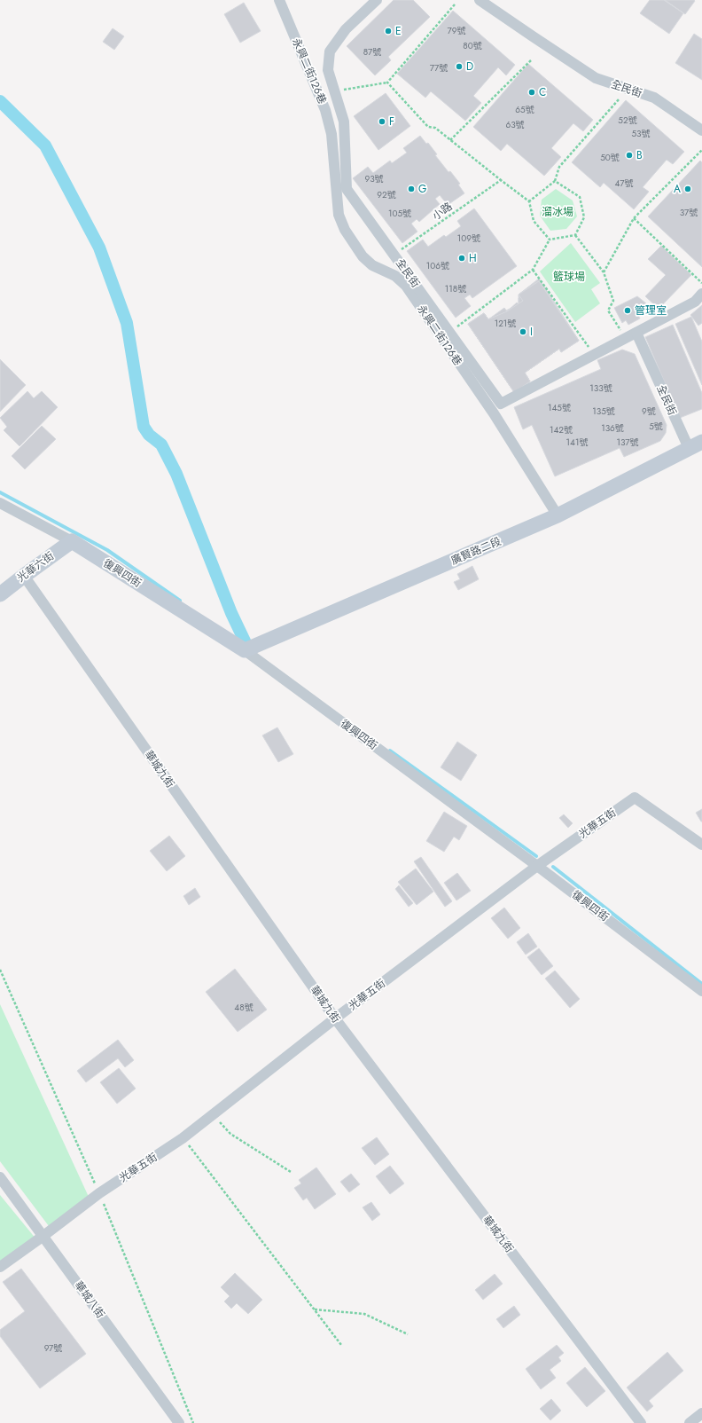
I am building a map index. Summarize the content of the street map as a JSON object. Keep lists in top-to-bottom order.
{
  "streets": {
    "street": [
      "永興二街126巷",
      "全民街",
      "廣賢路二段",
      "光華六街",
      "復興四街",
      "華城九街",
      "光華五街",
      "華城八街"
    ],
    "path": ["小路"]
  },
  "crossings": [
    ["永興二街126巷", "廣賢路二段"],
    ["全民街", "小路"],
    ["全民街", "廣賢路二段"],
    ["廣賢路二段", "復興四街"],
    ["光華六街", "復興四街"],
    ["光華六街", "華城九街"],
    ["復興四街", "光華五街"],
    ["華城九街", "光華五街"],
    ["光華五街", "華城八街"]
  ],
  "parks": ["溜冰場", "籃球場"],
  "places": [
    "E",
    "D",
    "C",
    "F",
    "B",
    "G",
    "A",
    "H",
    "管理室",
    "I"
  ],
  "house_numbers": [
    "79號",
    "80號",
    "87號",
    "77號",
    "65號",
    "52號",
    "63號",
    "53號",
    "50號",
    "93號",
    "47號",
    "92號",
    "37號",
    "105號",
    "109號",
    "106號",
    "118號",
    "121號",
    "133號",
    "145號",
    "135號",
    "9號",
    "5號",
    "136號",
    "142號",
    "141號",
    "137號",
    "48號",
    "97號"
  ]
}
